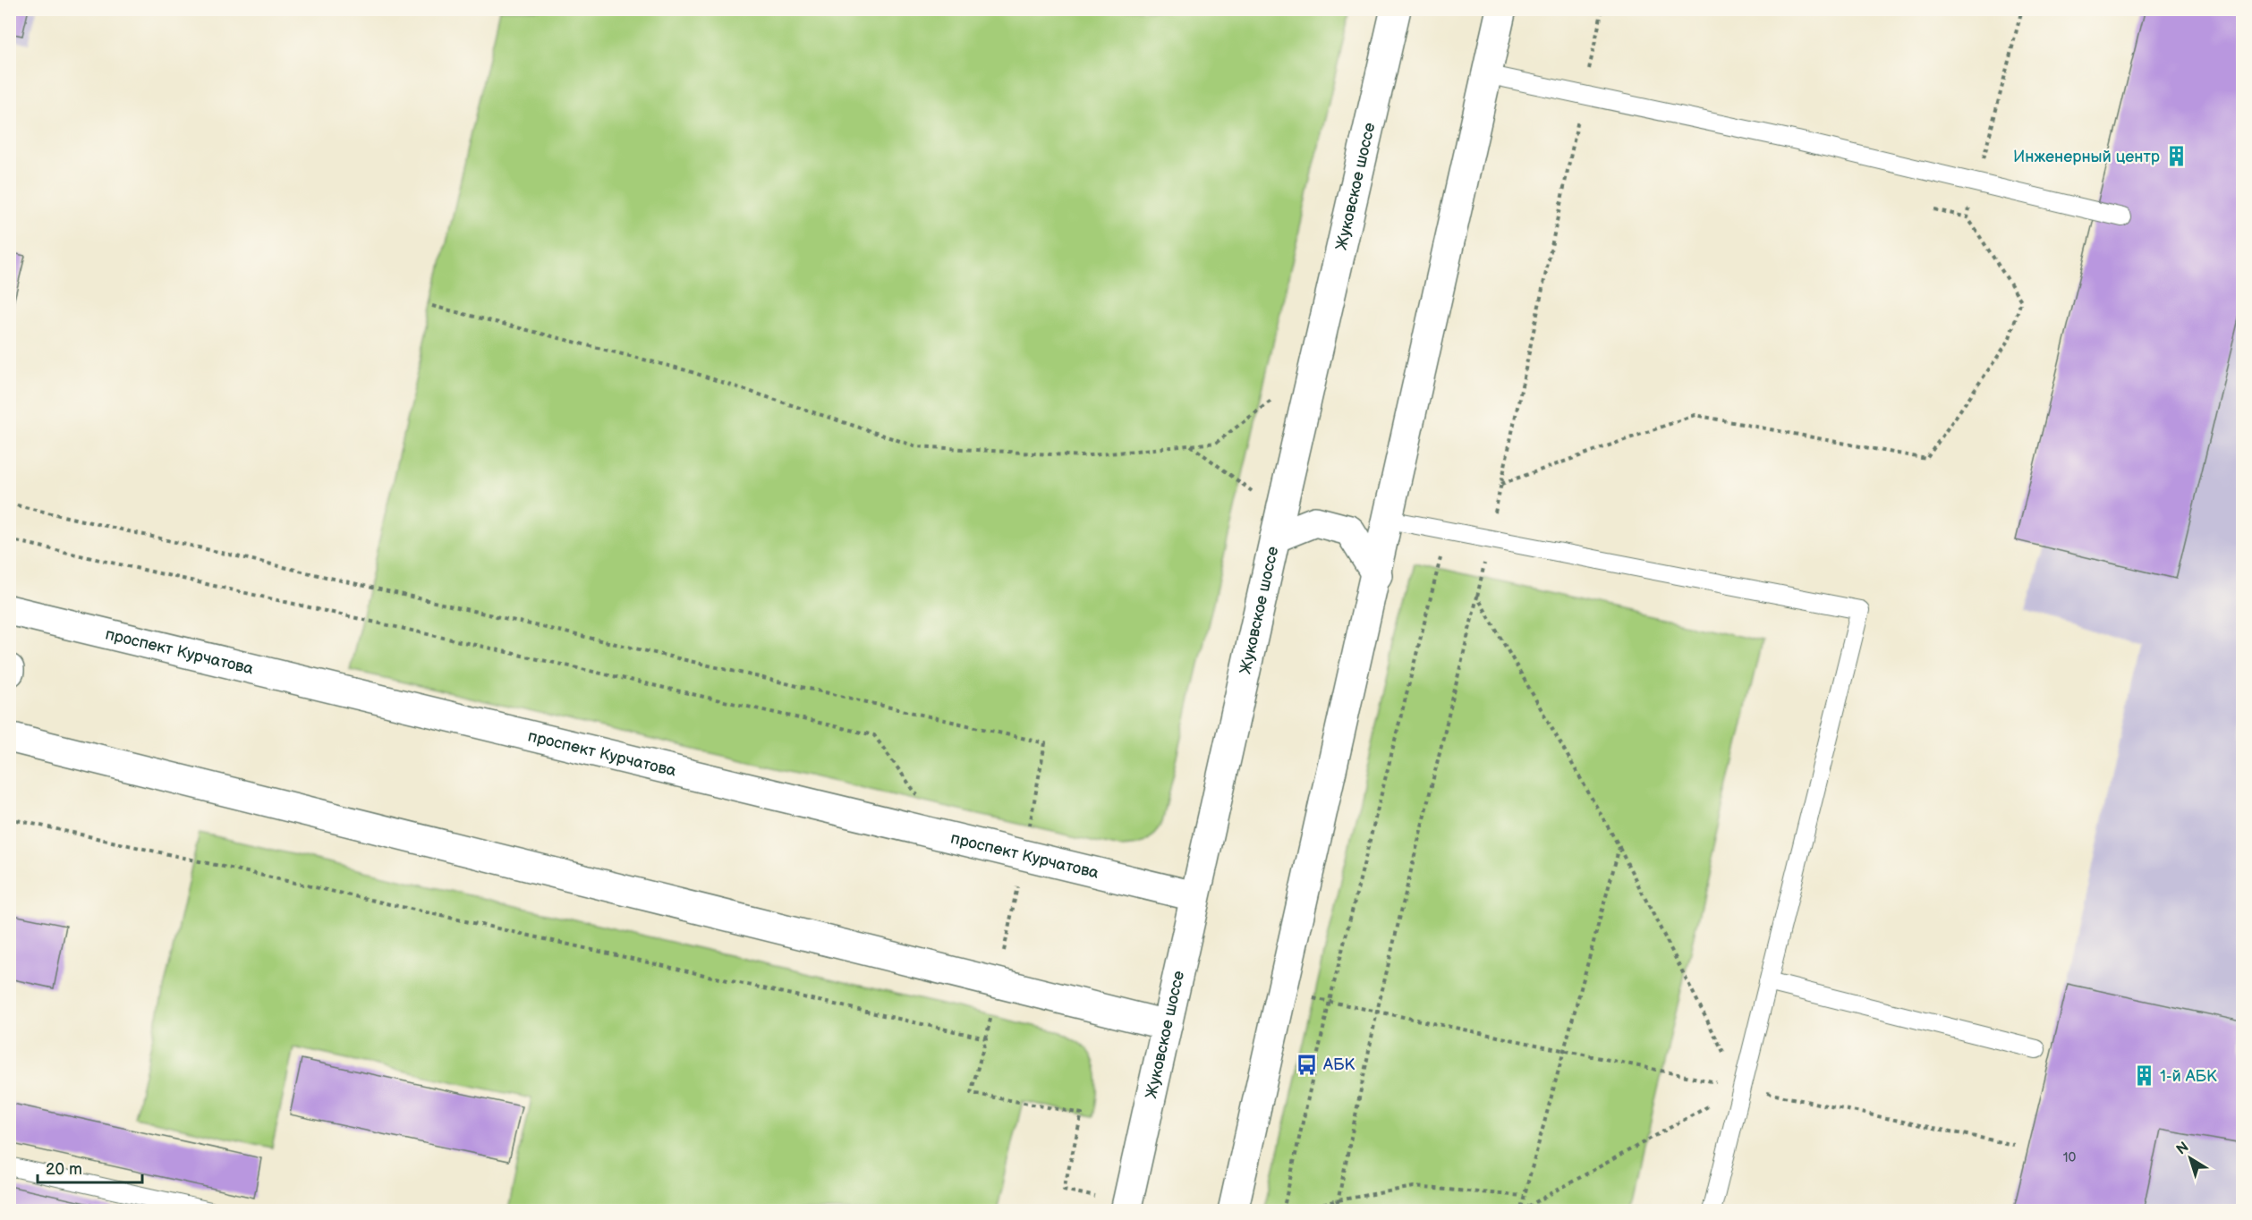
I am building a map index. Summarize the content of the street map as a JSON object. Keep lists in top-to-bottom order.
{
  "streets": {
    "main road": ["Жуковское шоссе", "проспект Курчатова"]
  },
  "crossings": [
    ["Жуковское шоссе", "проспект Курчатова"]
  ],
  "places": {
    "building": ["Инженерный центр", "1-й АБК"],
    "bus stop": ["АБК"]
  },
  "house_numbers": ["10"],
  "scale_bar": "20 m",
  "north": "top left"
}
